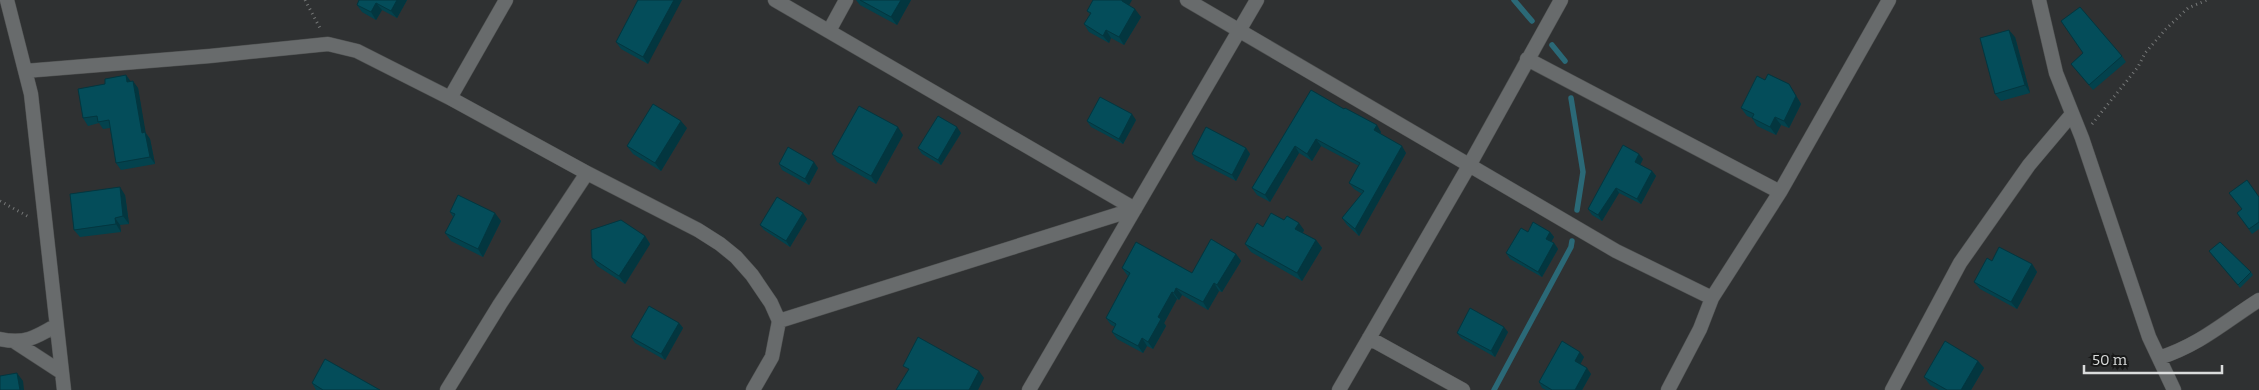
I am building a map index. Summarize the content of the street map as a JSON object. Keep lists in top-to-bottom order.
{
  "scale_bar": "50 m"
}
